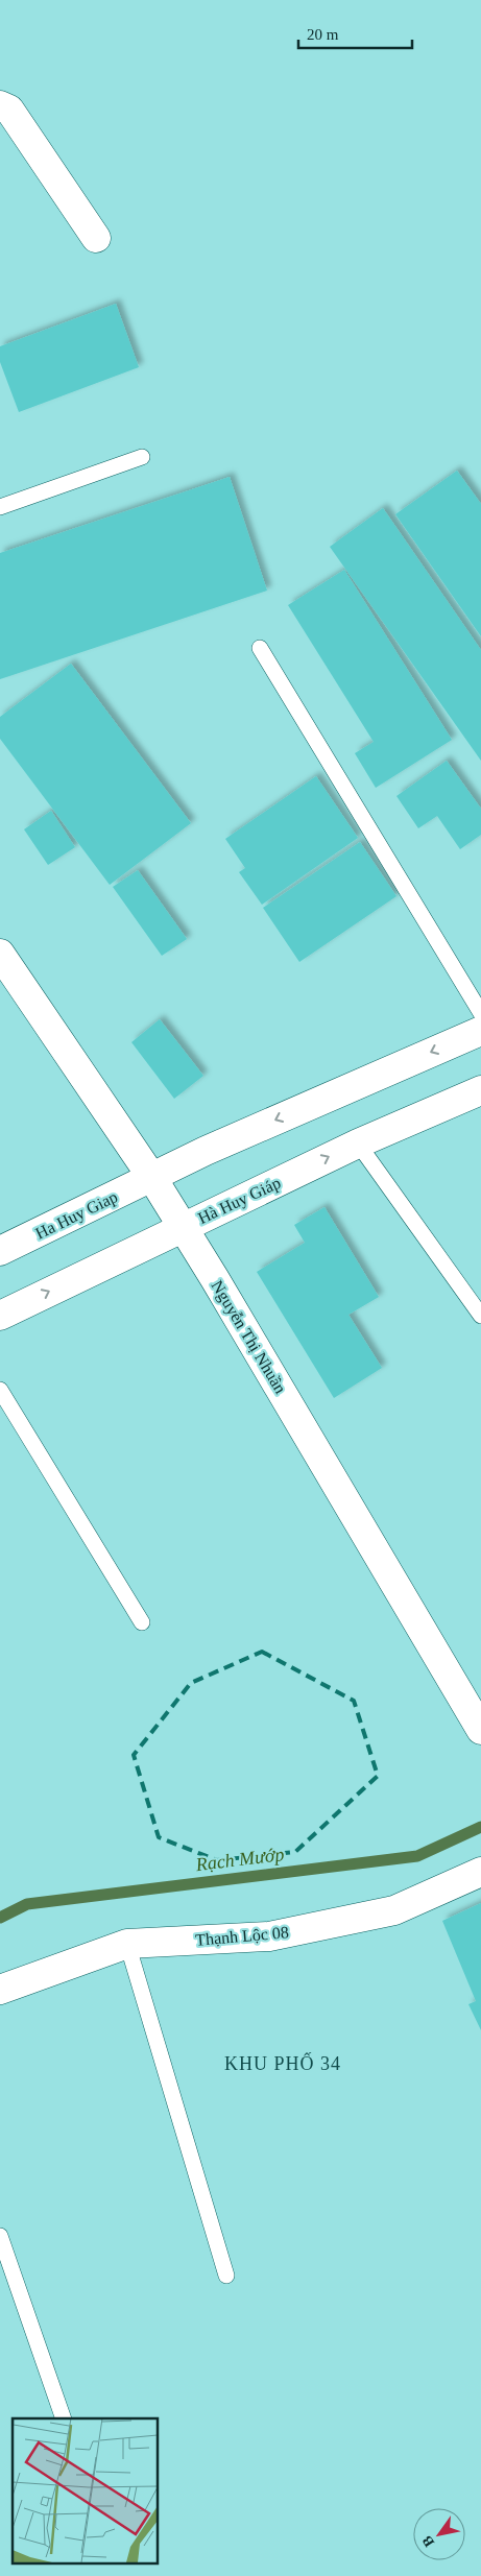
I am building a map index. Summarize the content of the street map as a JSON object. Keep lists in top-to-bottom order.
{
  "streets": {
    "street": [
      "Hà Huy Giáp",
      "Ha Huy Giap",
      "Nguyễn Thị Nhuần",
      "Thạnh Lộc 08"
    ]
  },
  "crossings": [
    ["Hà Huy Giáp", "Nguyễn Thị Nhuần"],
    ["Ha Huy Giap", "Nguyễn Thị Nhuần"]
  ],
  "districts": ["KHU PHỐ 34"],
  "water": ["Rạch Mướp"],
  "scale_bar": "20 m",
  "north": "bottom left"
}
